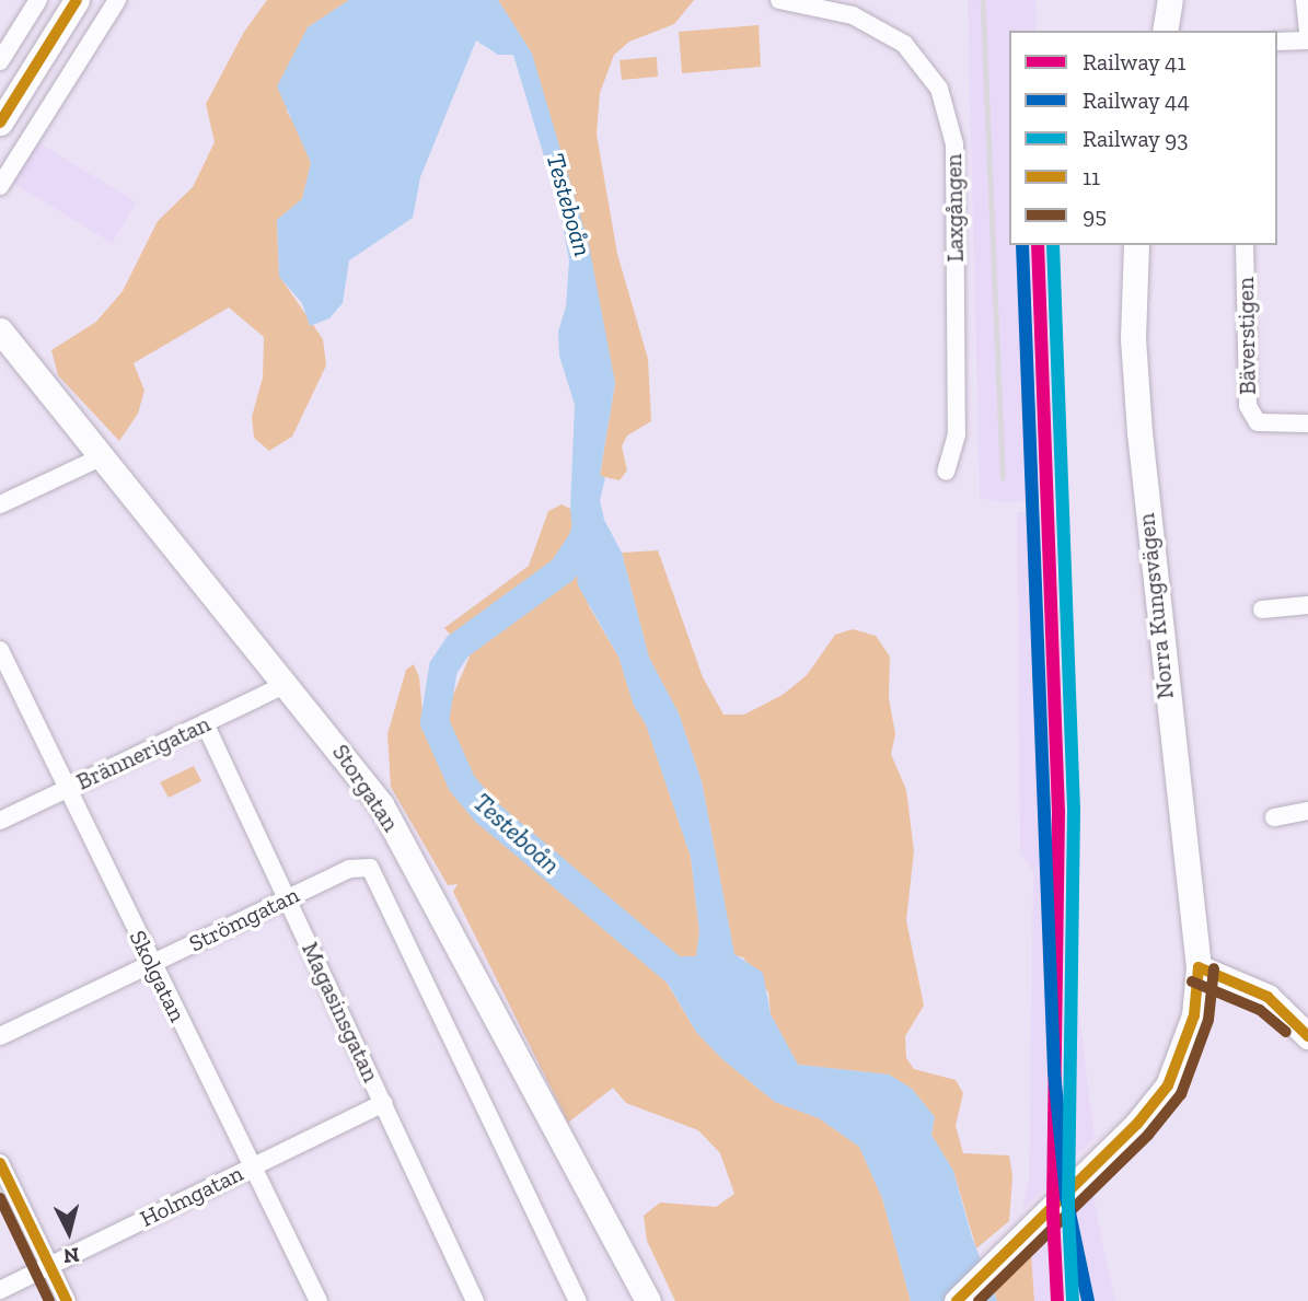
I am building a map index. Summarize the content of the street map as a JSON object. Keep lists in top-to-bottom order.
{
  "streets": {
    "street": [
      "Laxgången",
      "Bäverstigen",
      "Norra Kungsvägen",
      "Brännerigatan",
      "Storgatan",
      "Strömgatan",
      "Skolgatan",
      "Magasinsgatan",
      "Holmgatan"
    ]
  },
  "crossings": [
    ["Brännerigatan", "Storgatan"],
    ["Brännerigatan", "Skolgatan"],
    ["Brännerigatan", "Magasinsgatan"],
    ["Strömgatan", "Skolgatan"],
    ["Strömgatan", "Magasinsgatan"],
    ["Skolgatan", "Holmgatan"],
    ["Magasinsgatan", "Holmgatan"]
  ],
  "water": ["Testeboån"],
  "lines": [
    "transit line 11",
    "rail line 41",
    "rail line 44",
    "rail line 93",
    "transit line 95"
  ],
  "legend": [
    "Railway 41",
    "Railway 44",
    "Railway 93",
    "11",
    "95"
  ],
  "north": "bottom"
}
